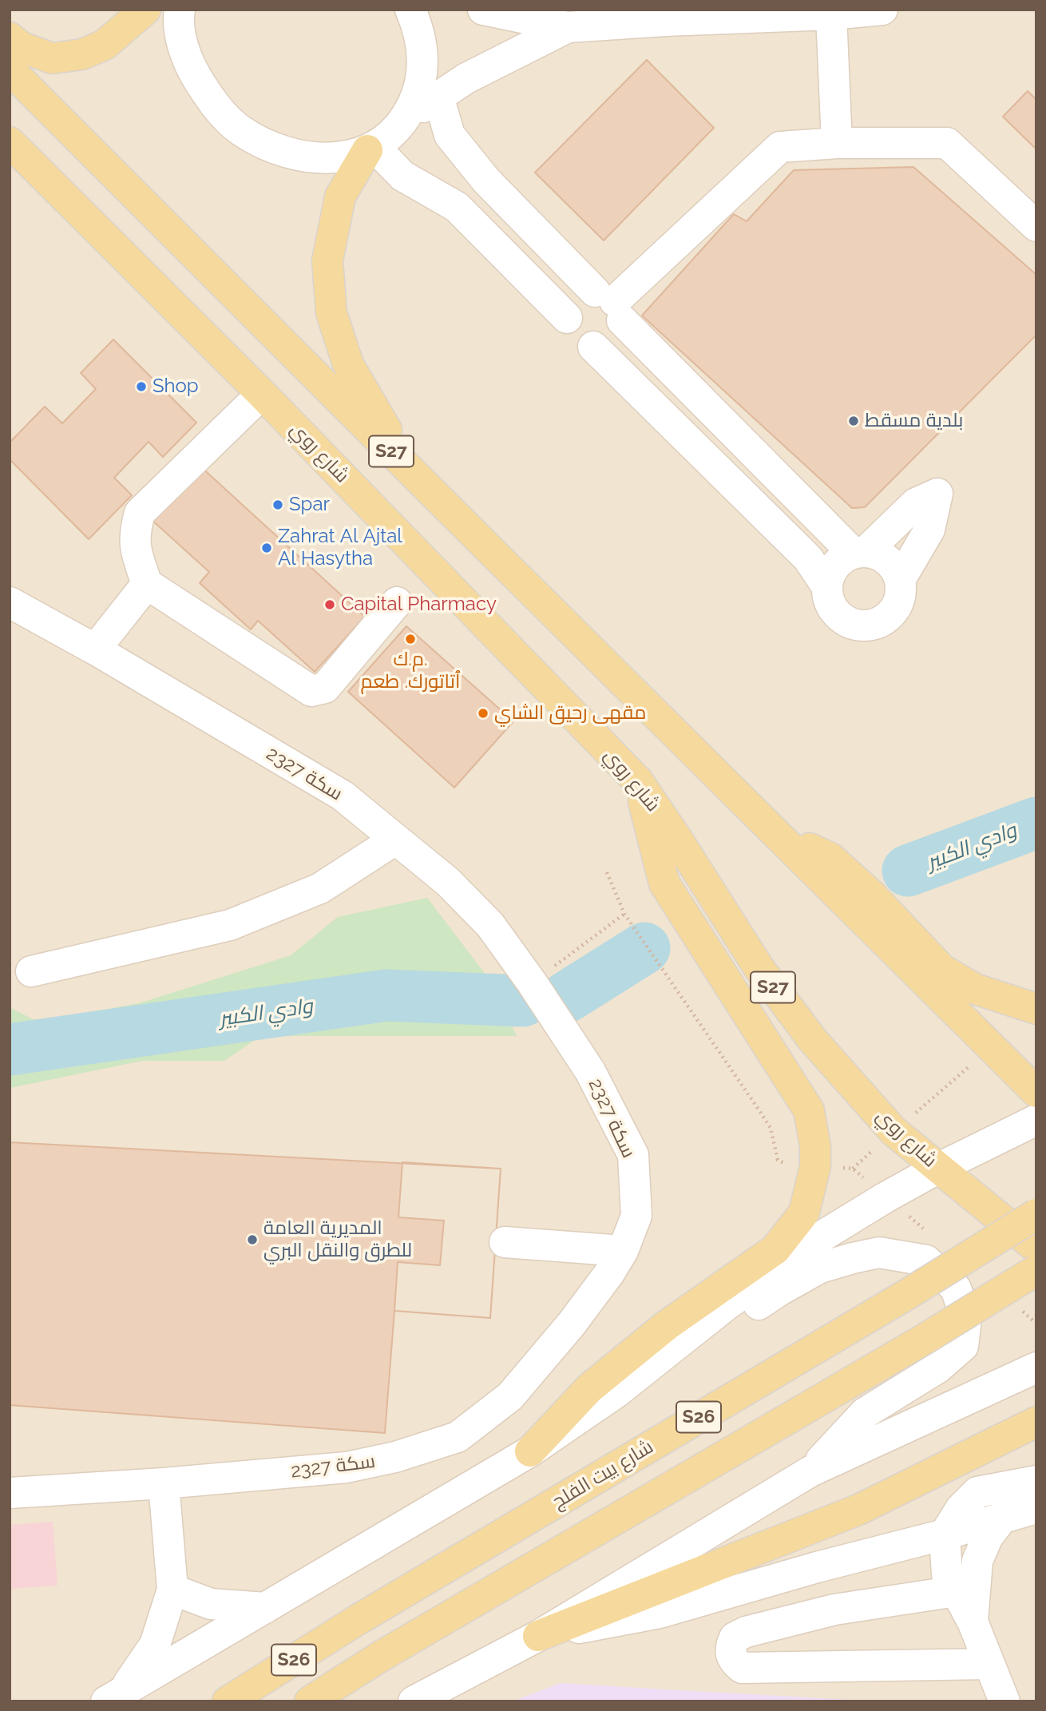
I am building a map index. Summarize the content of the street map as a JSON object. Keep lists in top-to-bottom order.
{
  "streets": {
    "main road": [
      "S27",
      "شارع روي",
      "S26",
      "شارع بيت الفلج"
    ],
    "street": ["سكة 2327"]
  },
  "water": ["وادي الكبير"],
  "places": [
    "Shop",
    "بلدية مسقط",
    "Spar",
    "Zahrat Al Ajtal Al Hasytha",
    "Capital Pharmacy",
    "م.ك. ٱتاتورك. طعم",
    "مقهى رحيق الشاي",
    "المديرية العامة للطرق والنقل البري"
  ]
}
